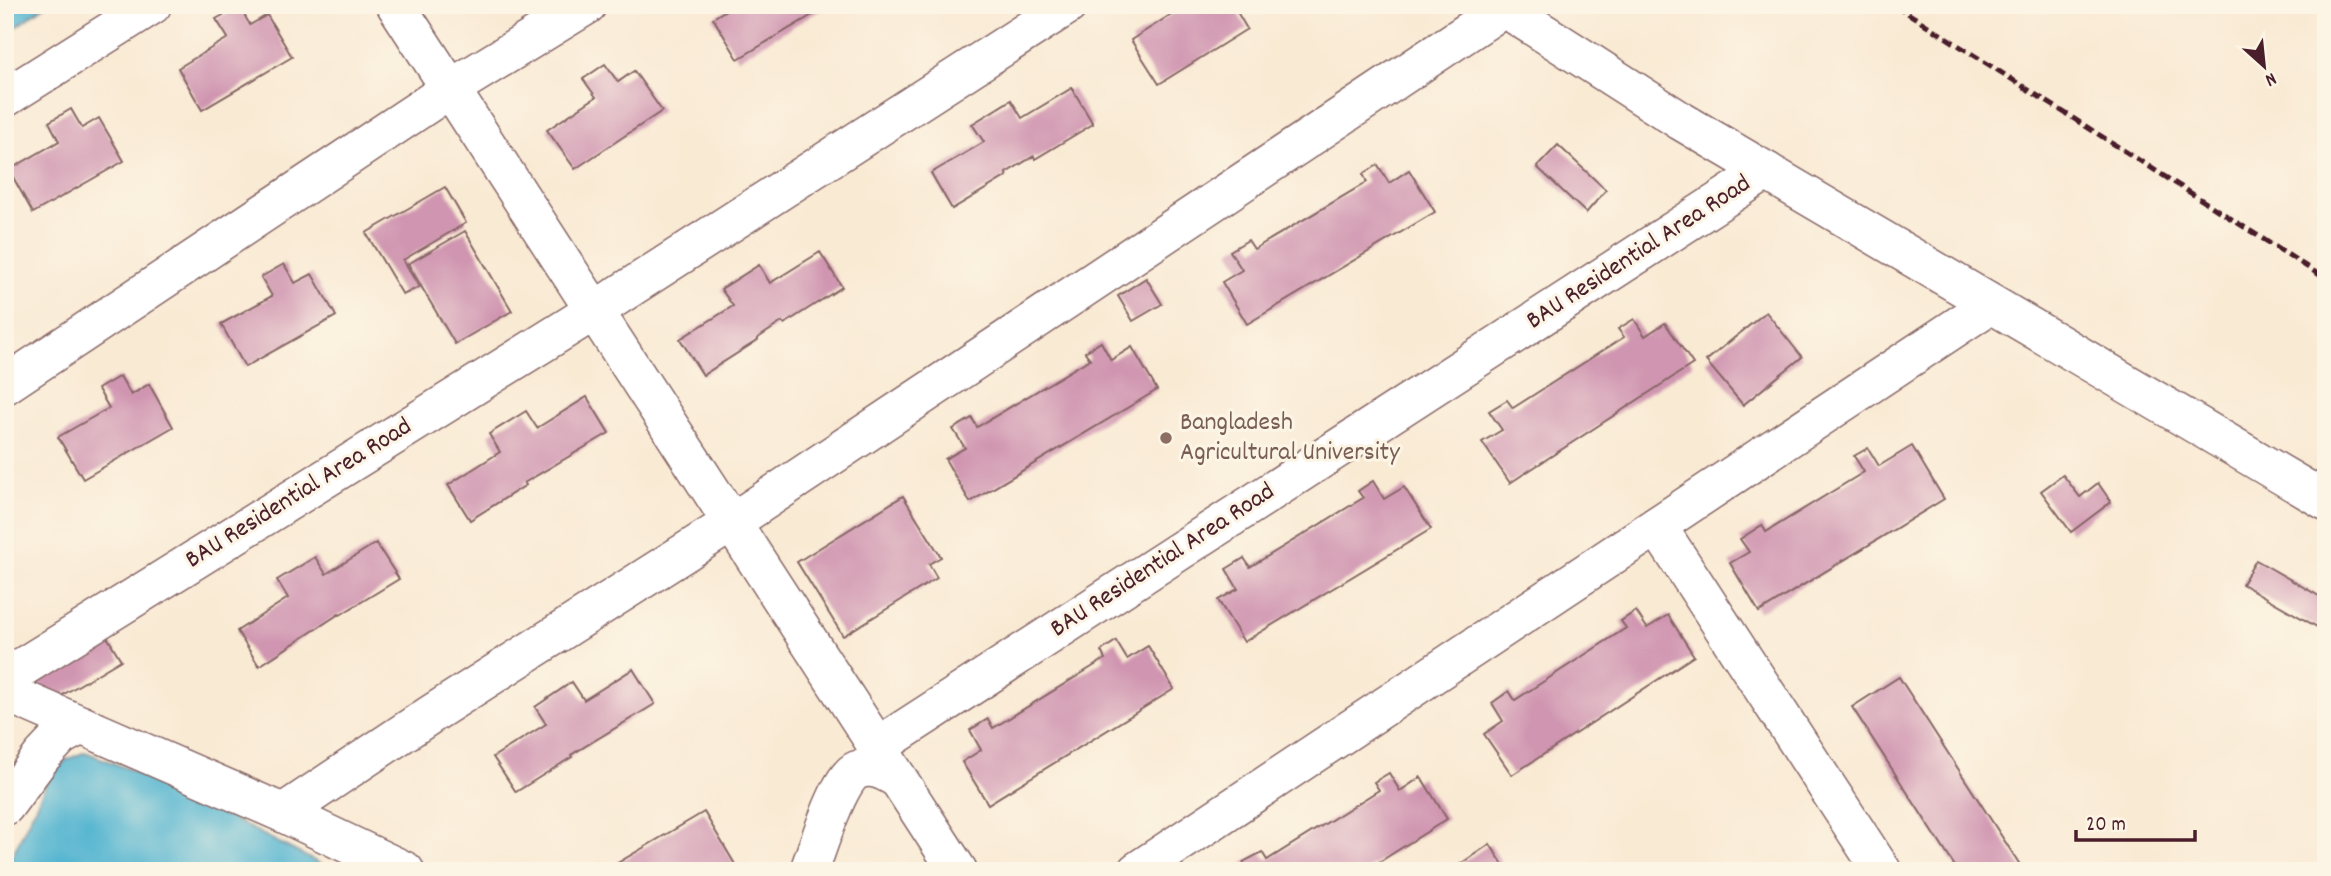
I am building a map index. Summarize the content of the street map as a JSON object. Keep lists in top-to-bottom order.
{
  "streets": {
    "street": ["BAU Residential Area Road"]
  },
  "places": ["Bangladesh Agricultural University"],
  "scale_bar": "20 m",
  "north": "bottom right"
}
